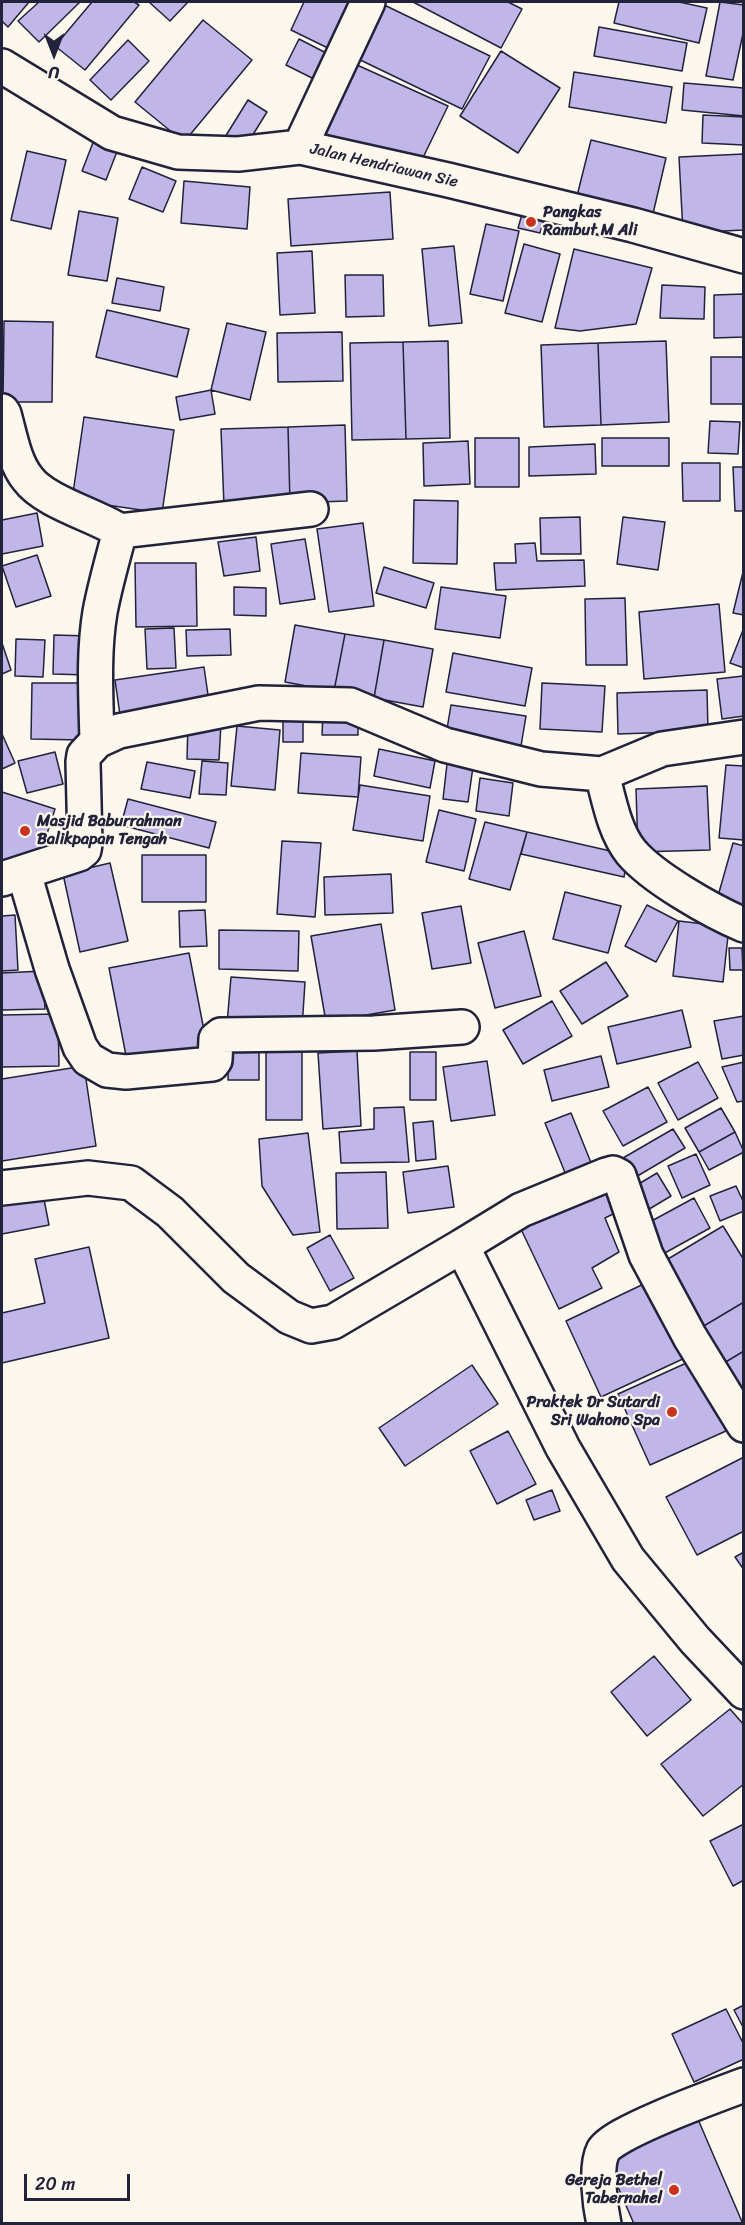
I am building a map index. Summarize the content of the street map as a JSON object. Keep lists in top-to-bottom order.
{
  "streets": {
    "street": ["Jalan Hendriawan Sie"]
  },
  "places": [
    "Pangkas Rambut M Ali",
    "Masjid Baburrahman Balikpapan Tengah",
    "Praktek Dr Sutardi Sri Wahono Spa",
    "Gereja Bethel Tabernahel"
  ],
  "scale_bar": "20 m",
  "north": "bottom"
}
